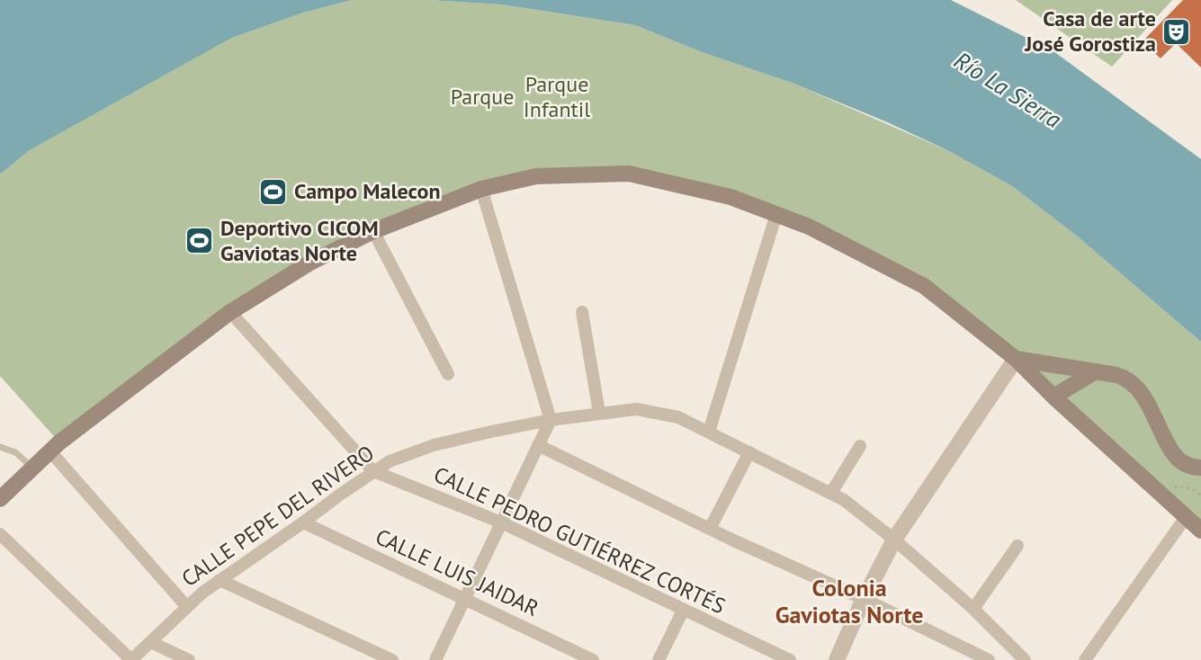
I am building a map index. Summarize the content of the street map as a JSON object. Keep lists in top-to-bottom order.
{
  "streets": {
    "street": ["CALLE PEPE DEL RIVERO", "CALLE PEDRO GUTIÉRREZ CORTÉS", "CALLE LUIS JAIDAR"]
  },
  "crossings": [
    ["CALLE PEPE DEL RIVERO", "CALLE PEDRO GUTIÉRREZ CORTÉS"],
    ["CALLE PEPE DEL RIVERO", "CALLE LUIS JAIDAR"]
  ],
  "districts": ["Colonia Gaviotas Norte"],
  "water": ["Río La Sierra"],
  "parks": ["Parque Infantil", "Parque"],
  "places": {
    "theatre": ["Casa de arte José Gorostiza"],
    "sports": ["Campo Malecon", "Deportivo CICOM Gaviotas Norte"]
  }
}
